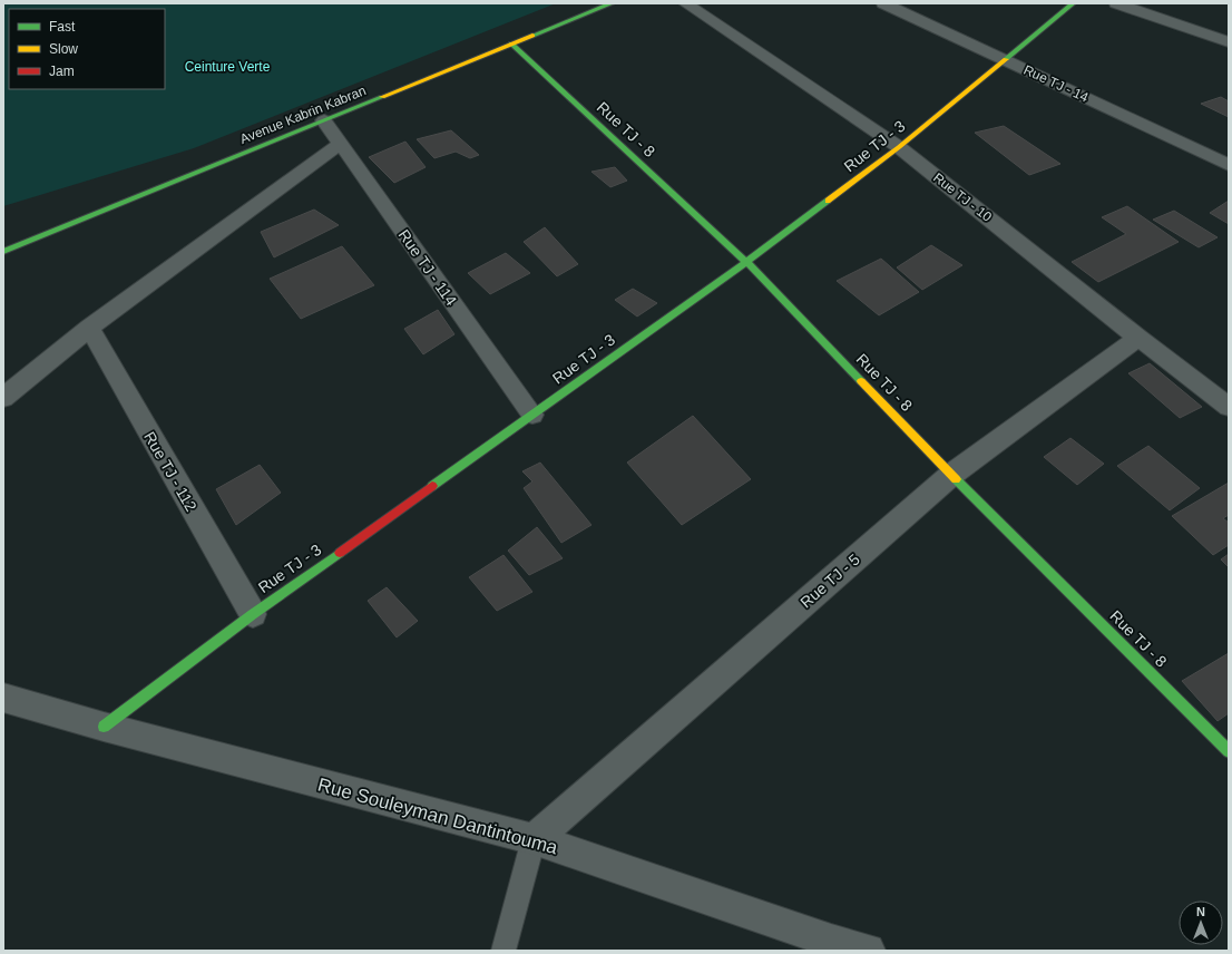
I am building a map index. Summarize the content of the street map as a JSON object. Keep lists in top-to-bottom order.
{
  "streets": {
    "street": [
      "Rue TJ - 14",
      "Avenue Kabrin Kabran",
      "Rue TJ - 8",
      "Rue TJ - 3",
      "Rue TJ - 10",
      "Rue TJ - 114",
      "Rue TJ - 112",
      "Rue TJ - 5",
      "Rue Souleyman Dantintouma"
    ]
  },
  "crossings": [
    ["Rue TJ - 14", "Rue TJ - 3"],
    ["Avenue Kabrin Kabran", "Rue TJ - 8"],
    ["Avenue Kabrin Kabran", "Rue TJ - 114"],
    ["Rue TJ - 8", "Rue TJ - 3"],
    ["Rue TJ - 8", "Rue TJ - 5"],
    ["Rue TJ - 3", "Rue TJ - 10"],
    ["Rue TJ - 3", "Rue TJ - 114"],
    ["Rue TJ - 3", "Rue TJ - 112"],
    ["Rue TJ - 3", "Rue Souleyman Dantintouma"],
    ["Rue TJ - 10", "Rue TJ - 5"],
    ["Rue TJ - 5", "Rue Souleyman Dantintouma"]
  ],
  "parks": ["Ceinture Verte"],
  "legend": ["Fast", "Slow", "Jam"],
  "north": "top"
}
